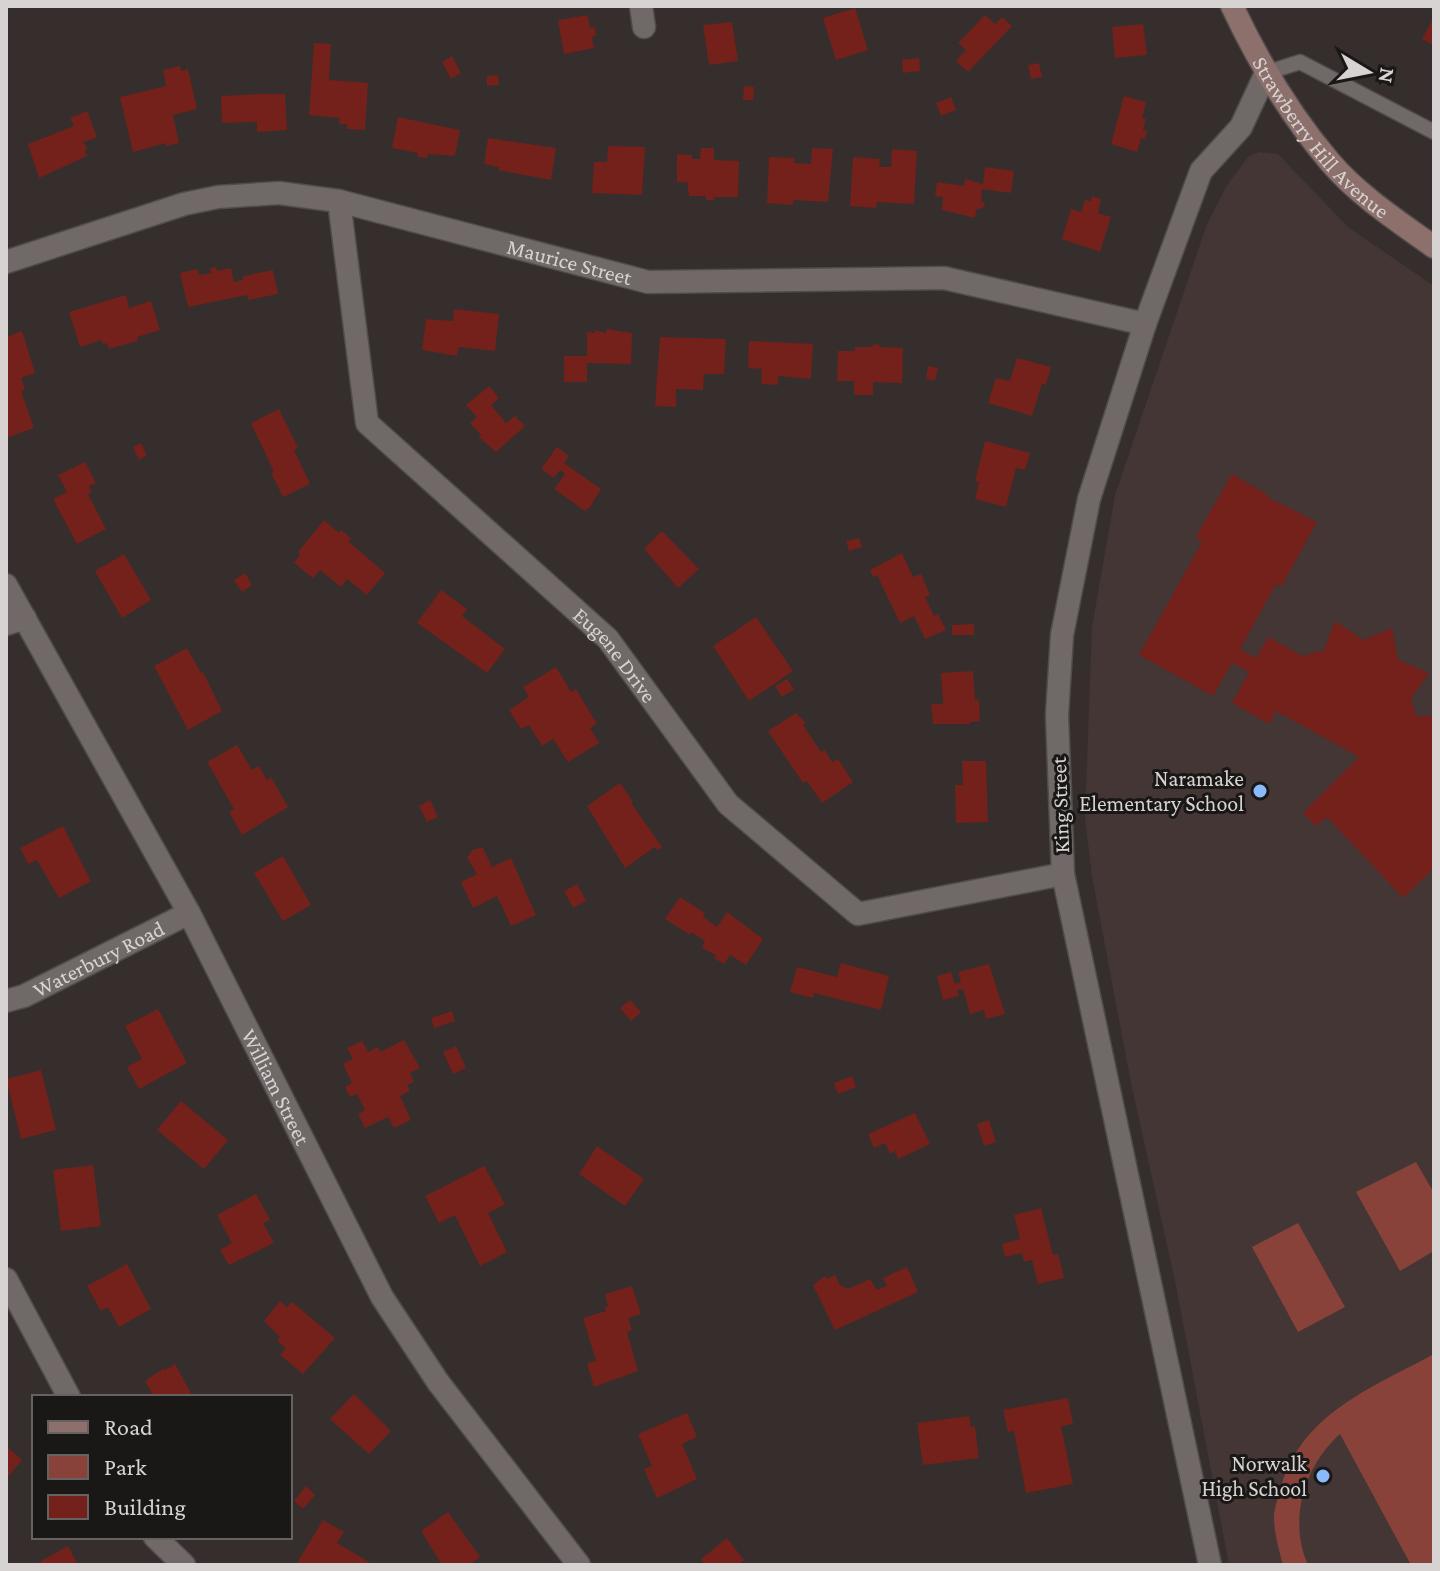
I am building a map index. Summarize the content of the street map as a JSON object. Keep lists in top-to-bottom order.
{
  "streets": {
    "main road": ["Strawberry Hill Avenue"],
    "street": [
      "Maurice Street",
      "Eugene Drive",
      "King Street",
      "Waterbury Road",
      "William Street"
    ]
  },
  "crossings": [
    ["Strawberry Hill Avenue", "King Street"],
    ["Maurice Street", "Eugene Drive"],
    ["Maurice Street", "King Street"],
    ["Eugene Drive", "King Street"],
    ["Waterbury Road", "William Street"]
  ],
  "places": ["Naramake Elementary School", "Norwalk High School"],
  "legend": ["Road", "Park", "Building"],
  "north": "right"
}
